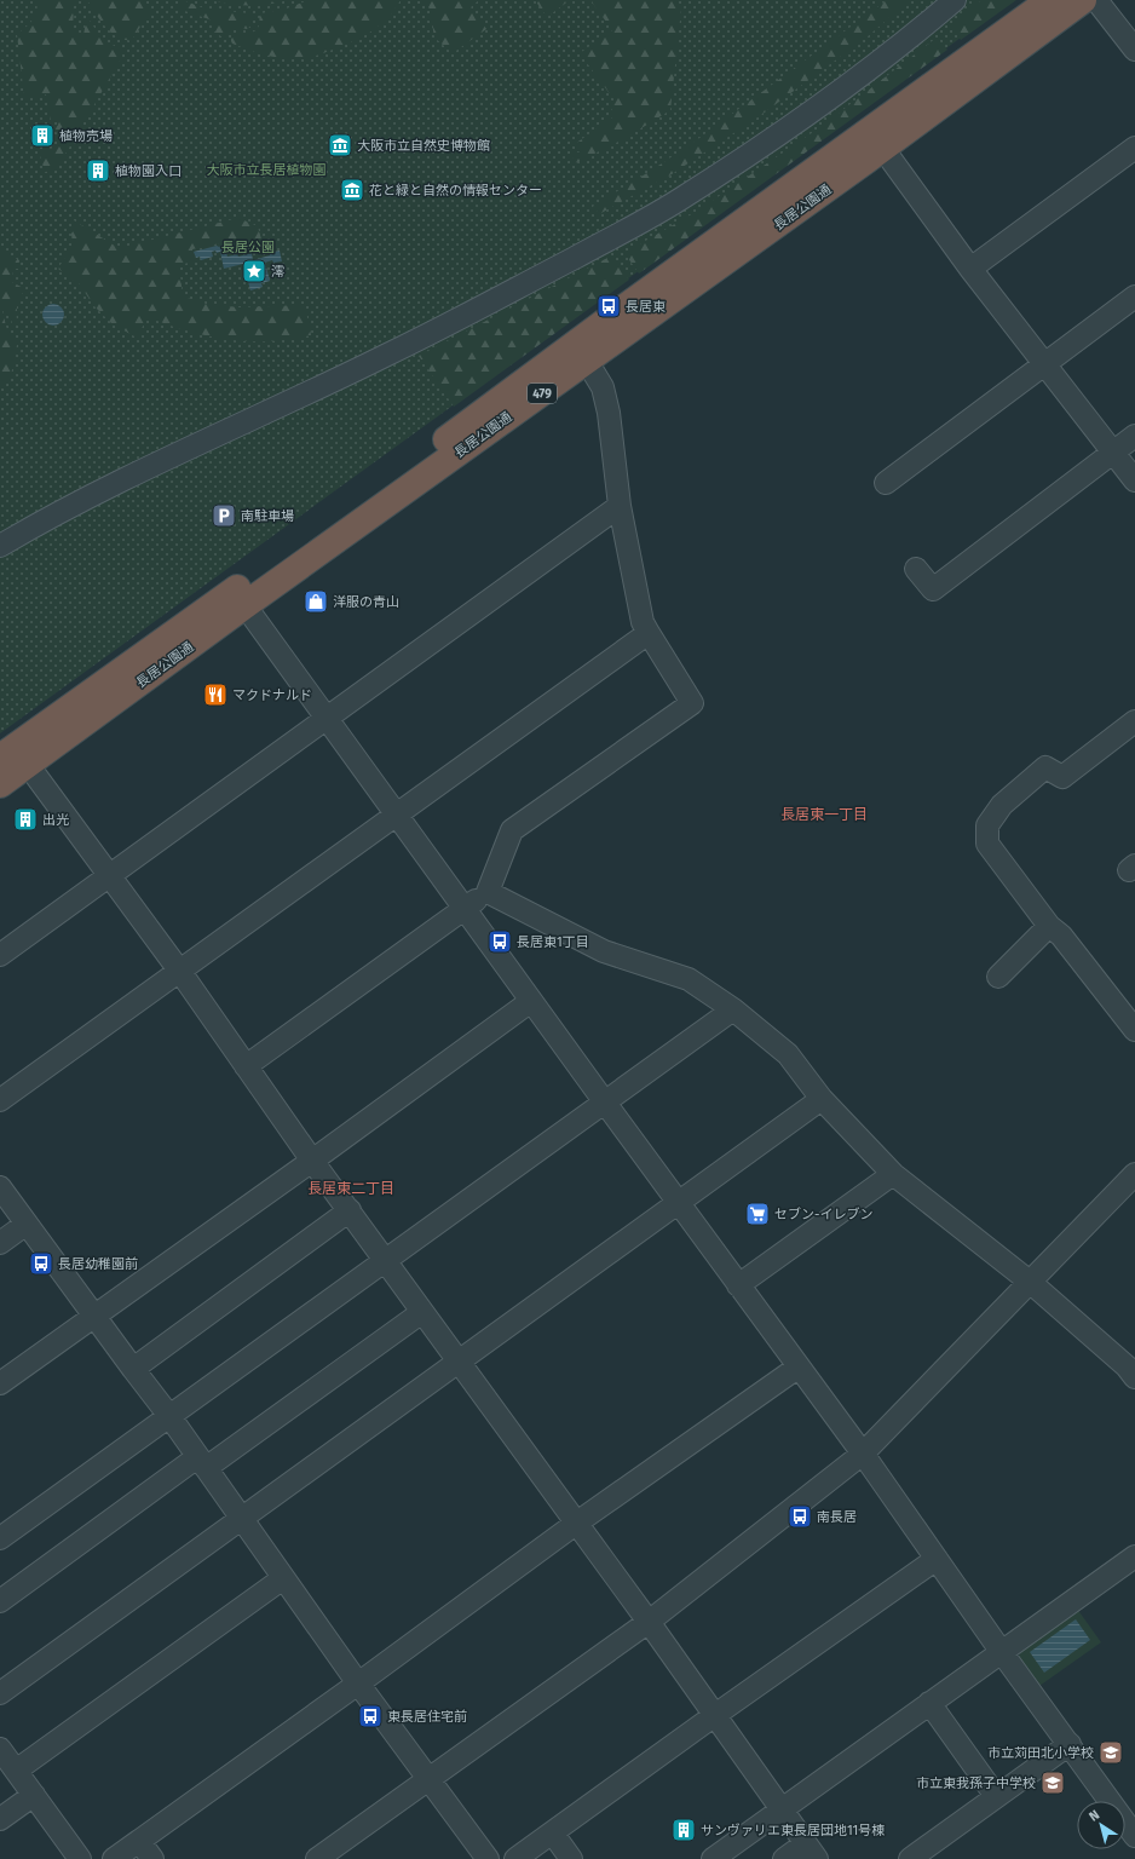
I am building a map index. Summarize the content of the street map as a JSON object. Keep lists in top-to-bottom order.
{
  "streets": {
    "highway": ["長居公園通", "479"]
  },
  "districts": ["長居東一丁目", "長居東二丁目"],
  "parks": ["大阪市立長居植物園", "長居公園"],
  "places": {
    "building": [
      "植物売場",
      "植物園入口",
      "出光",
      "サンヴァリエ東長居団地11号棟"
    ],
    "museum": ["大阪市立自然史博物館", "花と緑と自然の情報センター"],
    "place": ["澪"],
    "bus stop": [
      "長居東",
      "長居東1丁目",
      "長居幼稚園前",
      "南長居",
      "東長居住宅前"
    ],
    "parking": ["南駐車場"],
    "shop": ["洋服の青山"],
    "restaurant": ["マクドナルド"],
    "supermarket": ["セブン-イレブン"],
    "school or university": ["市立苅田北小学校", "市立東我孫子中学校"]
  },
  "north": "top left"
}
